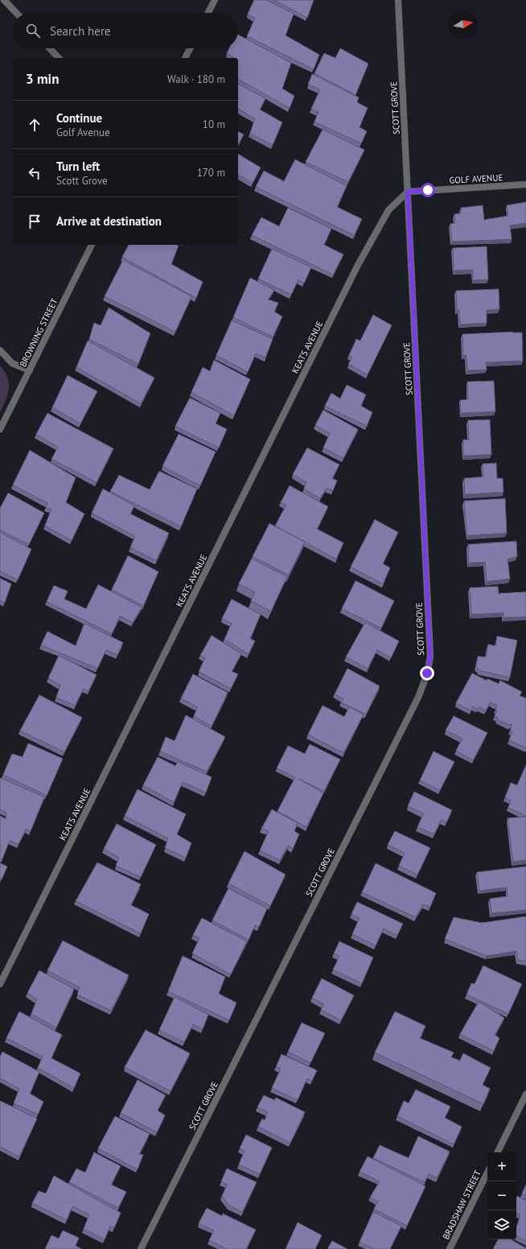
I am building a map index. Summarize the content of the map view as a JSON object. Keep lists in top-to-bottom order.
{
  "streets": {
    "street": [
      "SCOTT GROVE",
      "GOLF AVENUE",
      "BROWNING STREET",
      "KEATS AVENUE",
      "BRADSHAW STREET"
    ]
  },
  "crossings": [
    ["SCOTT GROVE", "GOLF AVENUE"],
    ["SCOTT GROVE", "KEATS AVENUE"],
    ["GOLF AVENUE", "KEATS AVENUE"]
  ],
  "north": "right",
  "page": {
    "search": "Search here",
    "heading": ["3 min", "Walk · 180 m"],
    "list": [
      ["Continue", "Golf Avenue", "10 m"],
      ["Turn left", "Scott Grove", "170 m"],
      "Arrive at destination"
    ],
    "map_buttons": ["+", "−"]
  }
}
